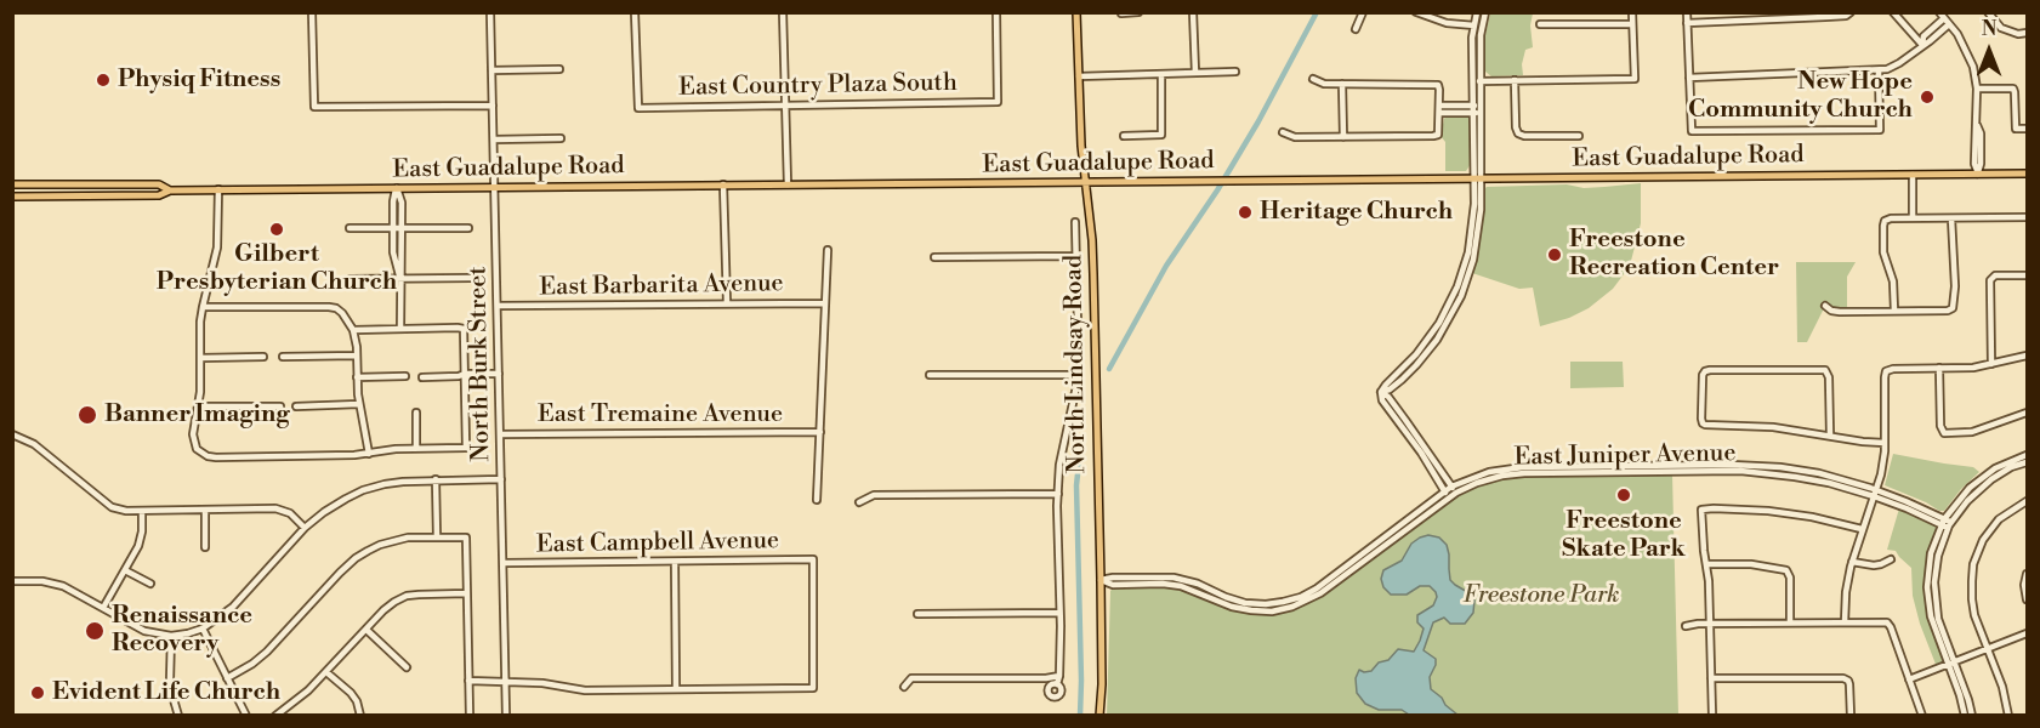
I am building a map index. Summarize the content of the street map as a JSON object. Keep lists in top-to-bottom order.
{
  "streets": {
    "main road": ["East Guadalupe Road", "North Lindsay Road"],
    "street": [
      "East Country Plaza South",
      "East Barbarita Avenue",
      "North Burk Street",
      "East Tremaine Avenue",
      "East Juniper Avenue",
      "East Campbell Avenue"
    ]
  },
  "crossings": [
    ["East Guadalupe Road", "North Burk Street"],
    ["East Guadalupe Road", "North Lindsay Road"],
    ["East Barbarita Avenue", "North Burk Street"],
    ["North Burk Street", "East Tremaine Avenue"],
    ["North Burk Street", "East Campbell Avenue"],
    ["North Lindsay Road", "East Juniper Avenue"]
  ],
  "parks": ["Freestone Park"],
  "places": [
    "Physiq Fitness",
    "New Hope Community Church",
    "Heritage Church",
    "Gilbert Presbyterian Church",
    "Freestone Recreation Center",
    "Banner Imaging",
    "Freestone Skate Park",
    "Renaissance Recovery",
    "Evident Life Church"
  ],
  "north": "top"
}
